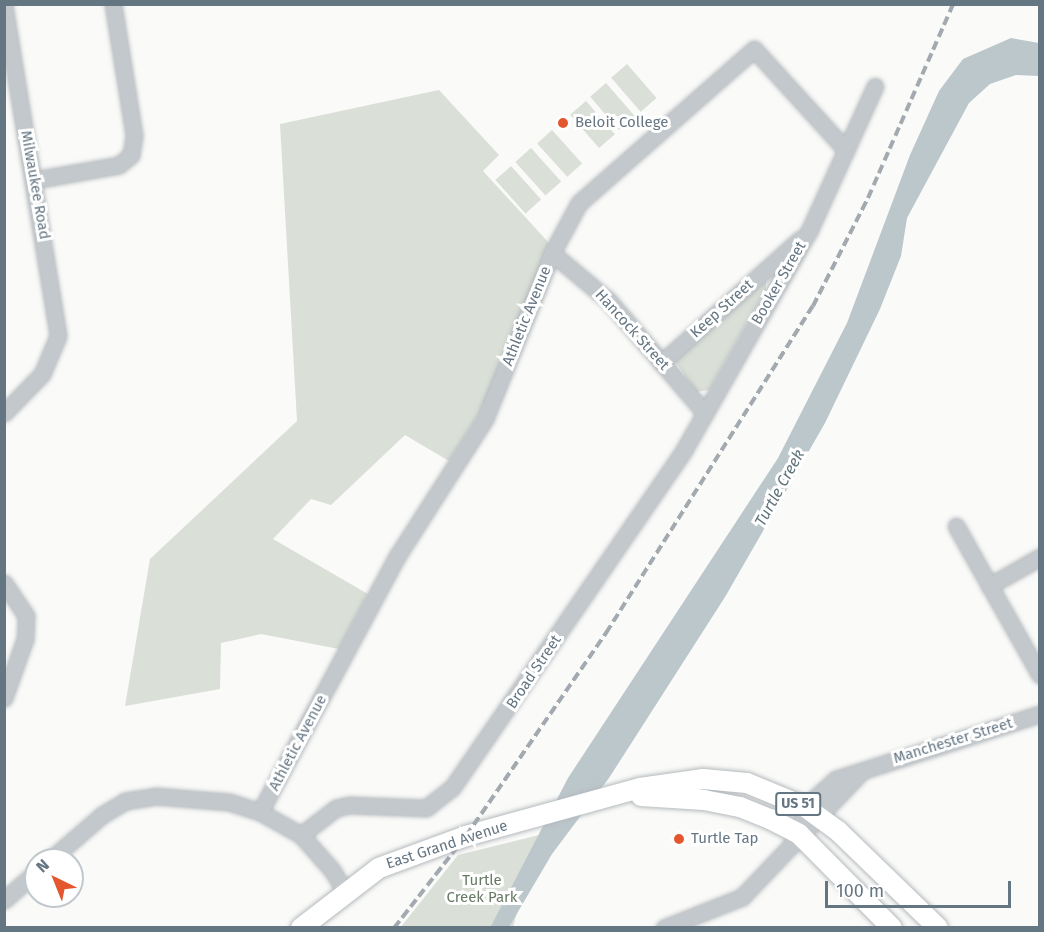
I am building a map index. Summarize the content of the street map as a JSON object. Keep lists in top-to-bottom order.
{
  "streets": {
    "main road": ["US 51", "East Grand Avenue"],
    "street": [
      "Milwaukee Road",
      "Booker Street",
      "Keep Street",
      "Athletic Avenue",
      "Hancock Street",
      "Broad Street",
      "Manchester Street"
    ]
  },
  "crossings": [
    ["Booker Street", "Keep Street"],
    ["Booker Street", "Athletic Avenue"],
    ["Booker Street", "Hancock Street"],
    ["Booker Street", "Broad Street"],
    ["Keep Street", "Hancock Street"],
    ["Athletic Avenue", "Hancock Street"],
    ["Hancock Street", "Broad Street"],
    ["Manchester Street", "US 51"],
    ["US 51", "East Grand Avenue"]
  ],
  "water": ["Turtle Creek"],
  "parks": ["Turtle Creek Park"],
  "places": ["Beloit College", "Turtle Tap"],
  "scale_bar": "100 m",
  "north": "top left"
}
